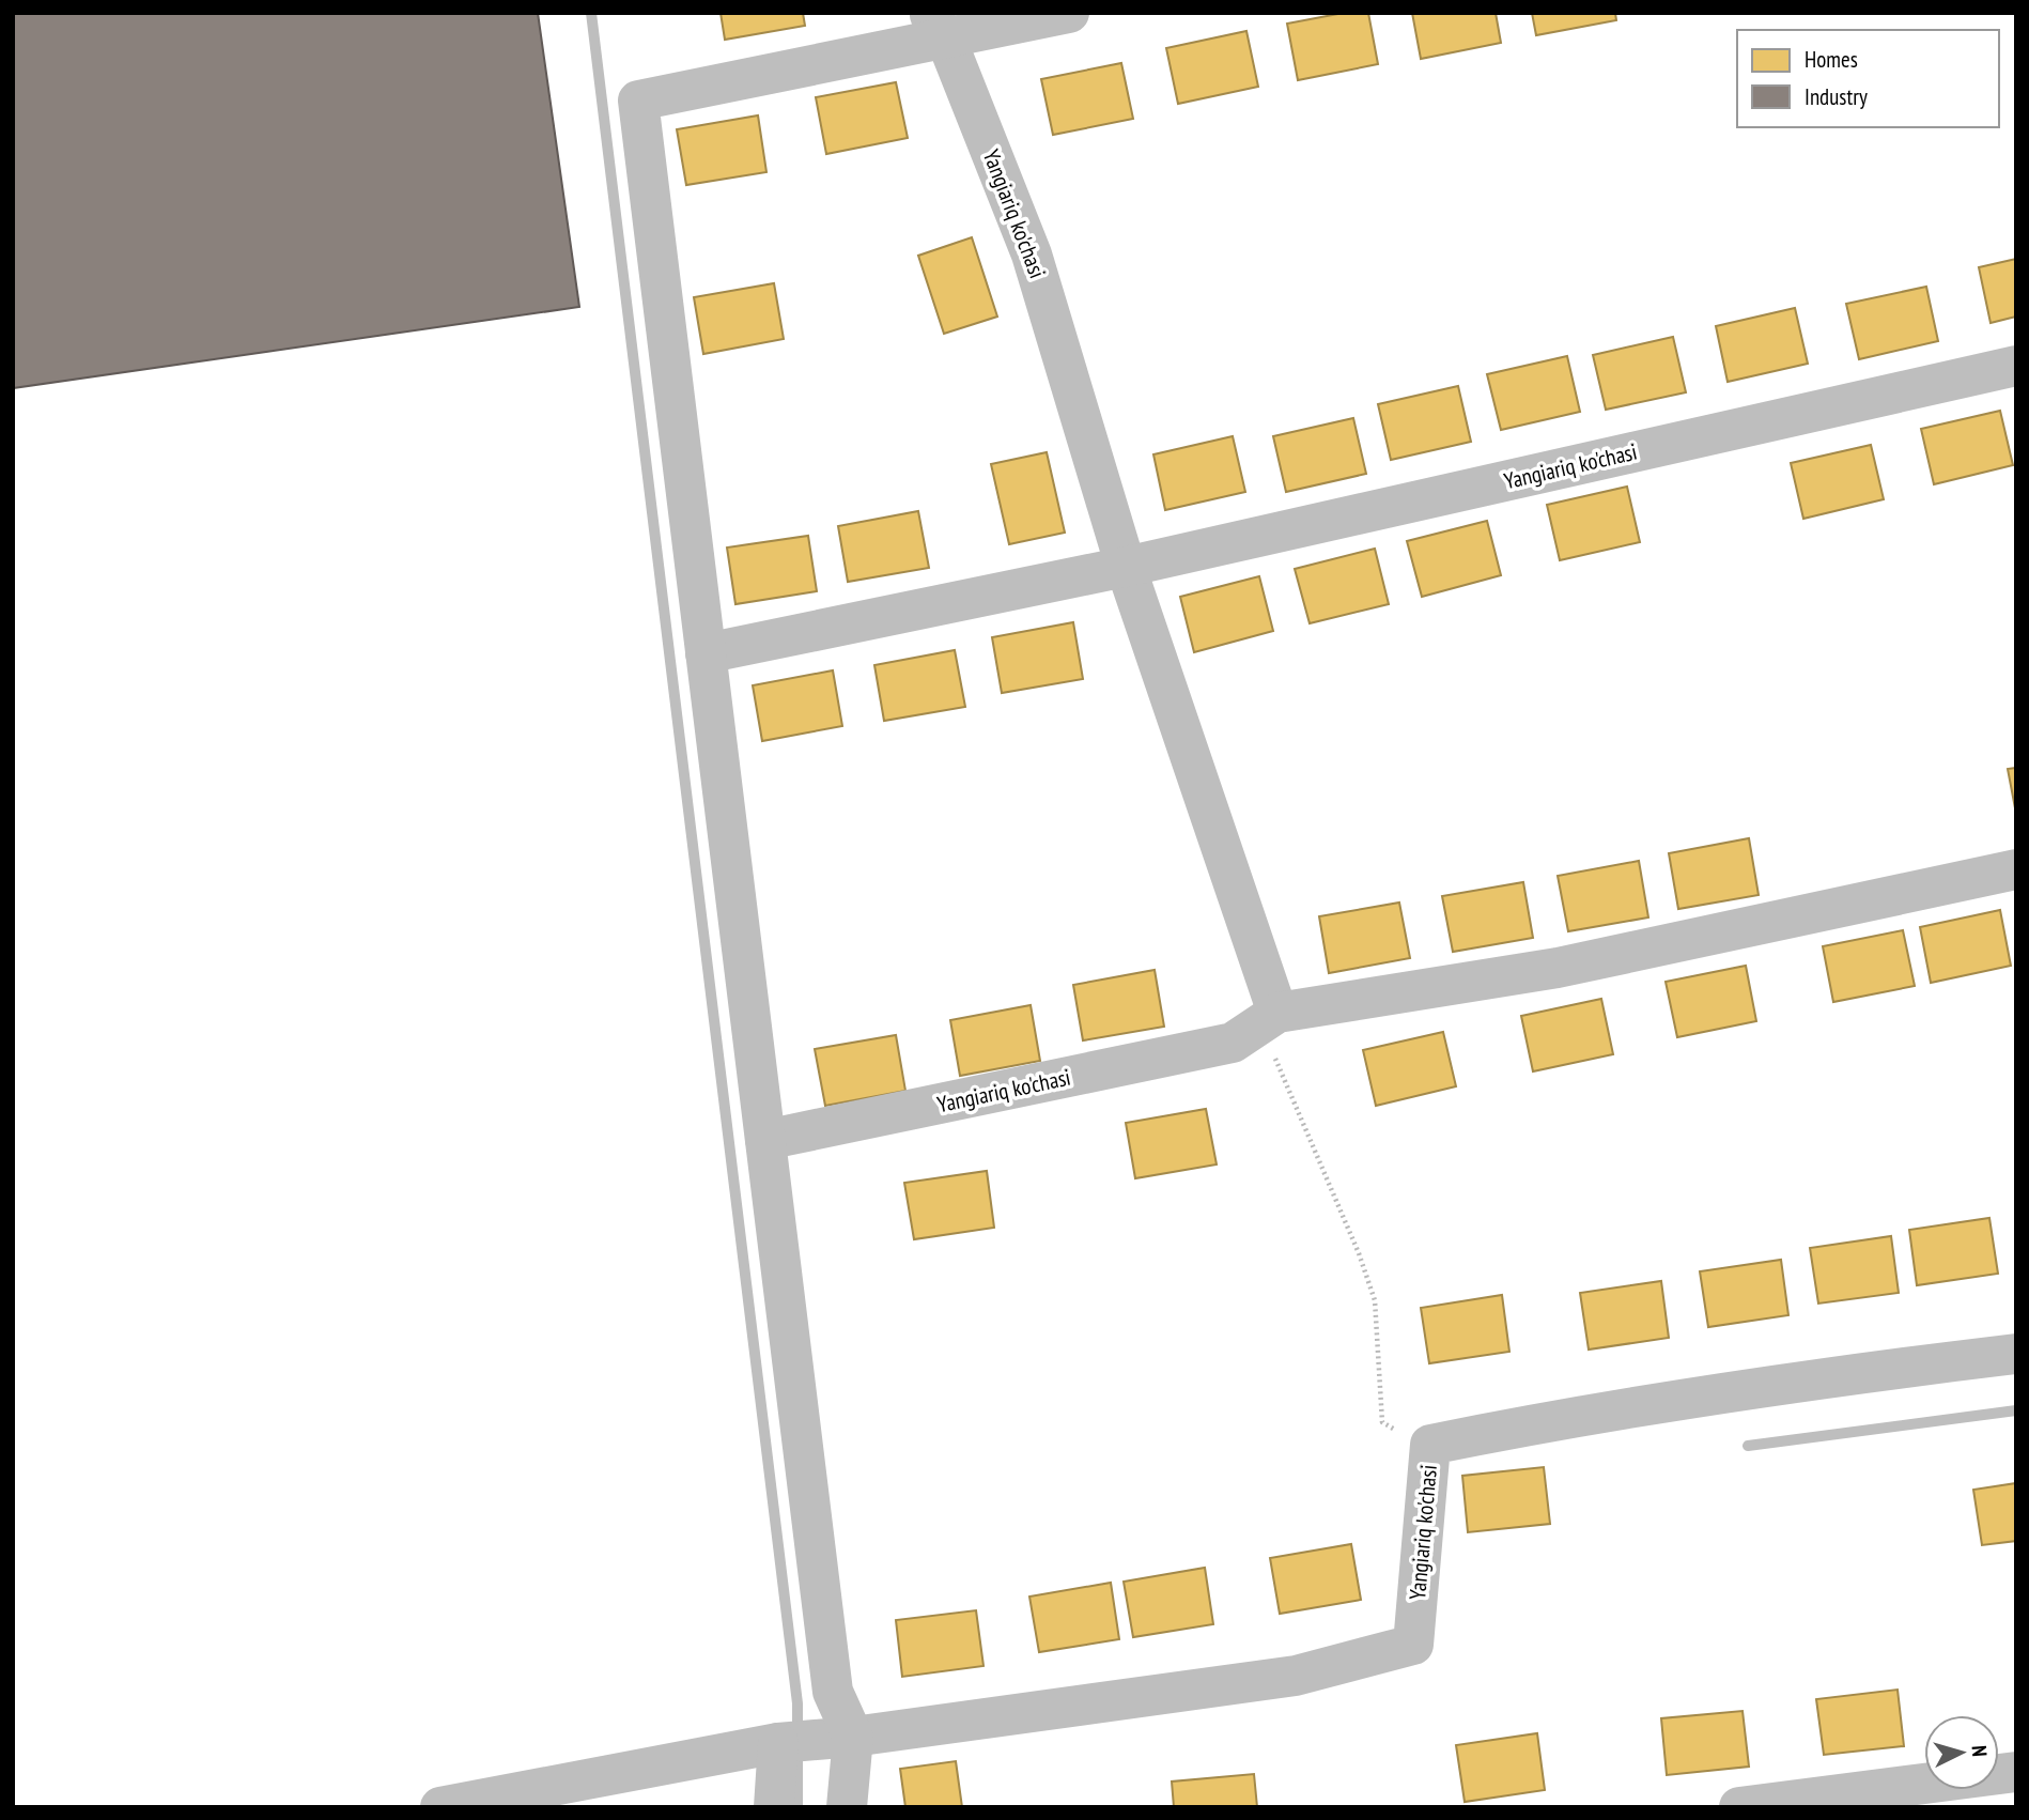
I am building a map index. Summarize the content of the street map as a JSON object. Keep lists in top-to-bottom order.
{
  "streets": {
    "street": ["Yangiariq ko'chasi"]
  },
  "legend": ["Homes", "Industry"],
  "north": "right"
}
